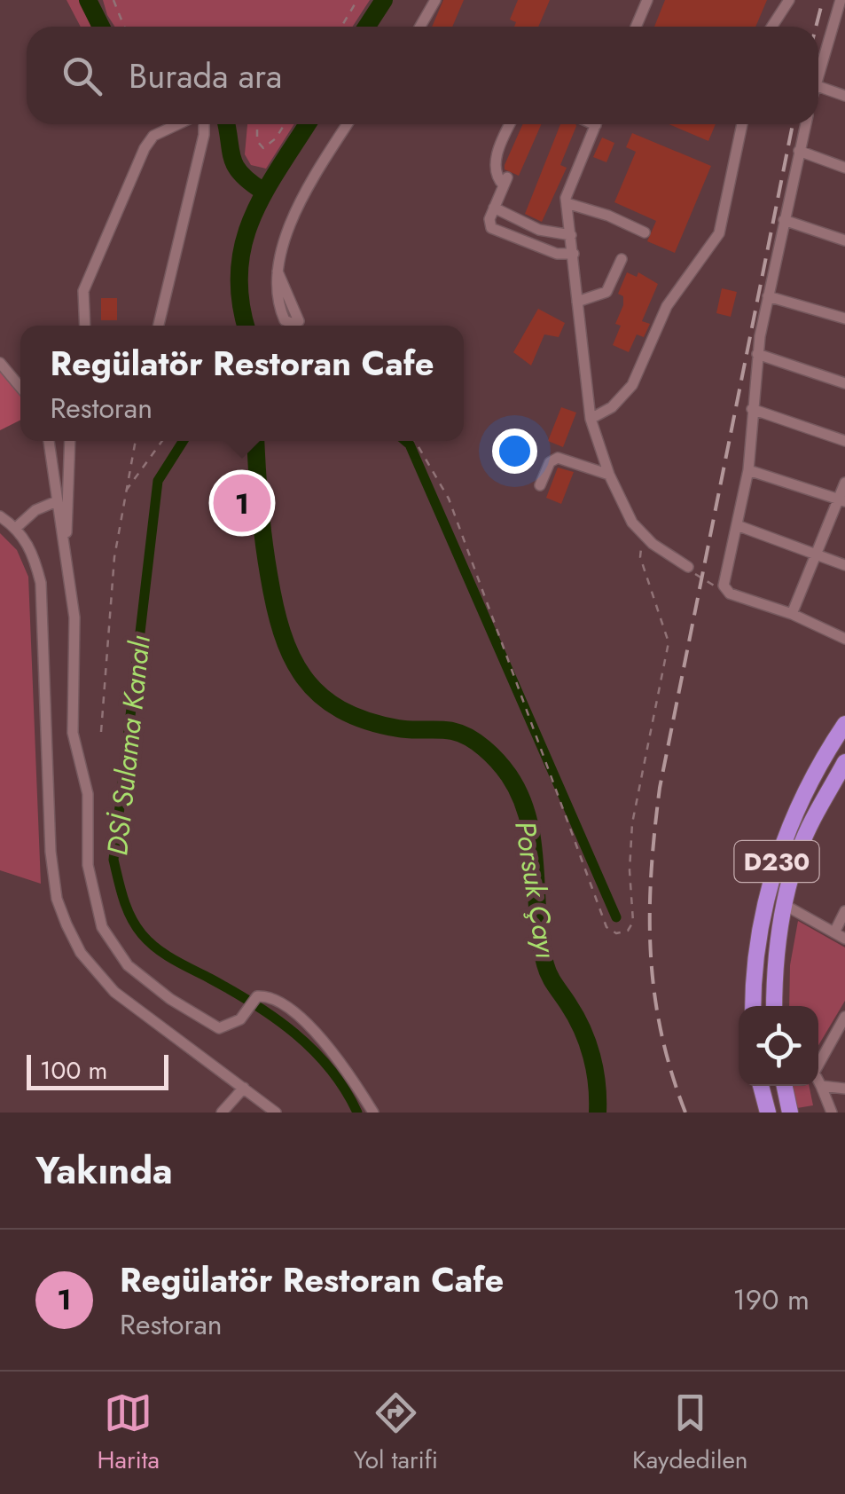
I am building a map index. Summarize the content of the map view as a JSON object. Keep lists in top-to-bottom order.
{
  "streets": {
    "highway": ["D230"]
  },
  "water": ["DSİ Sulama Kanalı", "Porsuk Çayı"],
  "scale_bar": "100 m",
  "page": {
    "search": "Burada ara",
    "popup": ["Regülatör Restoran Cafe", "Restoran"],
    "pins": "1",
    "scale": "100 m",
    "heading": "Yakında",
    "list": [
      {
        "mark": "1",
        "name": "Regülatör Restoran Cafe",
        "note": "Restoran",
        "value": "190 m"
      }
    ],
    "nav": ["Harita", "Yol tarifi", "Kaydedilen"]
  }
}
